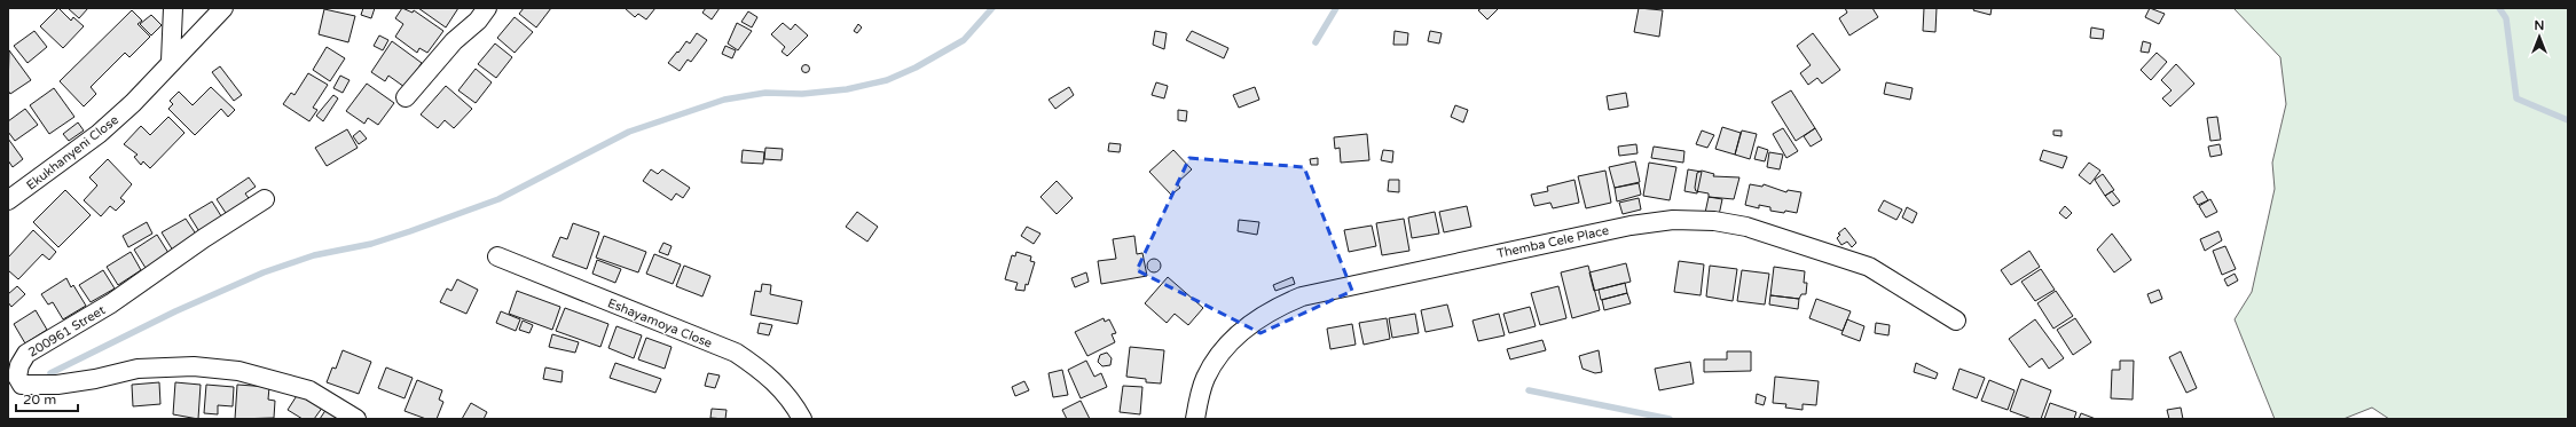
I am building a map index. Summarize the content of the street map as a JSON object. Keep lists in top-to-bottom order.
{
  "streets": {
    "street": [
      "Ekukhanyeni Close",
      "Themba Cele Place",
      "Eshayamoya Close",
      "200961 Street"
    ]
  },
  "scale_bar": "20 m",
  "north": "top"
}
